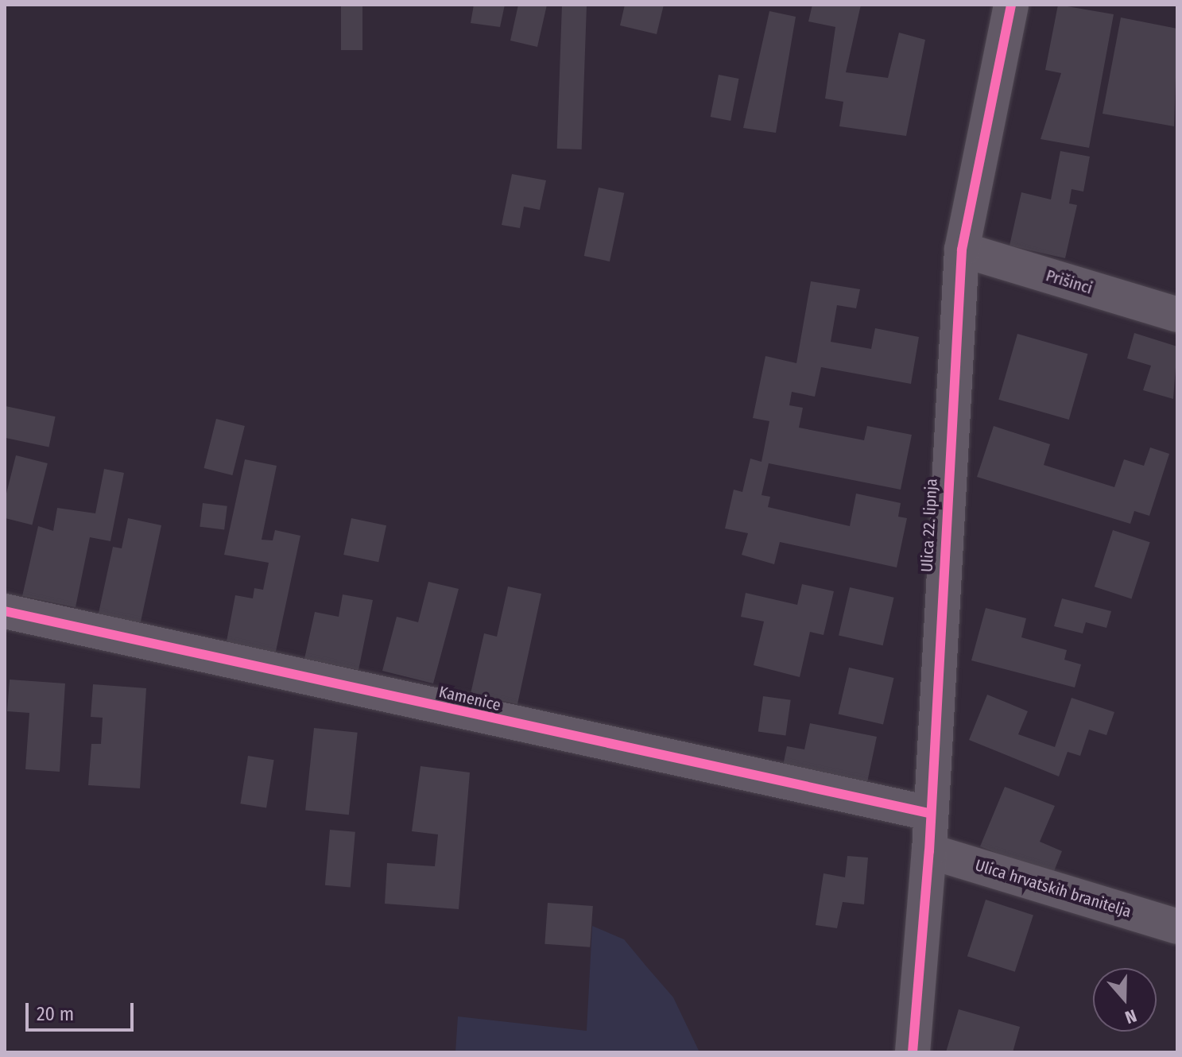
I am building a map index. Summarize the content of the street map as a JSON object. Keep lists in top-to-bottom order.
{
  "streets": {
    "street": [
      "Prišinci",
      "Ulica 22. lipnja",
      "Kamenice",
      "Ulica hrvatskih branitelja"
    ]
  },
  "crossings": [
    ["Prišinci", "Ulica 22. lipnja"],
    ["Ulica 22. lipnja", "Kamenice"],
    ["Ulica 22. lipnja", "Ulica hrvatskih branitelja"]
  ],
  "scale_bar": "20 m",
  "north": "bottom"
}
